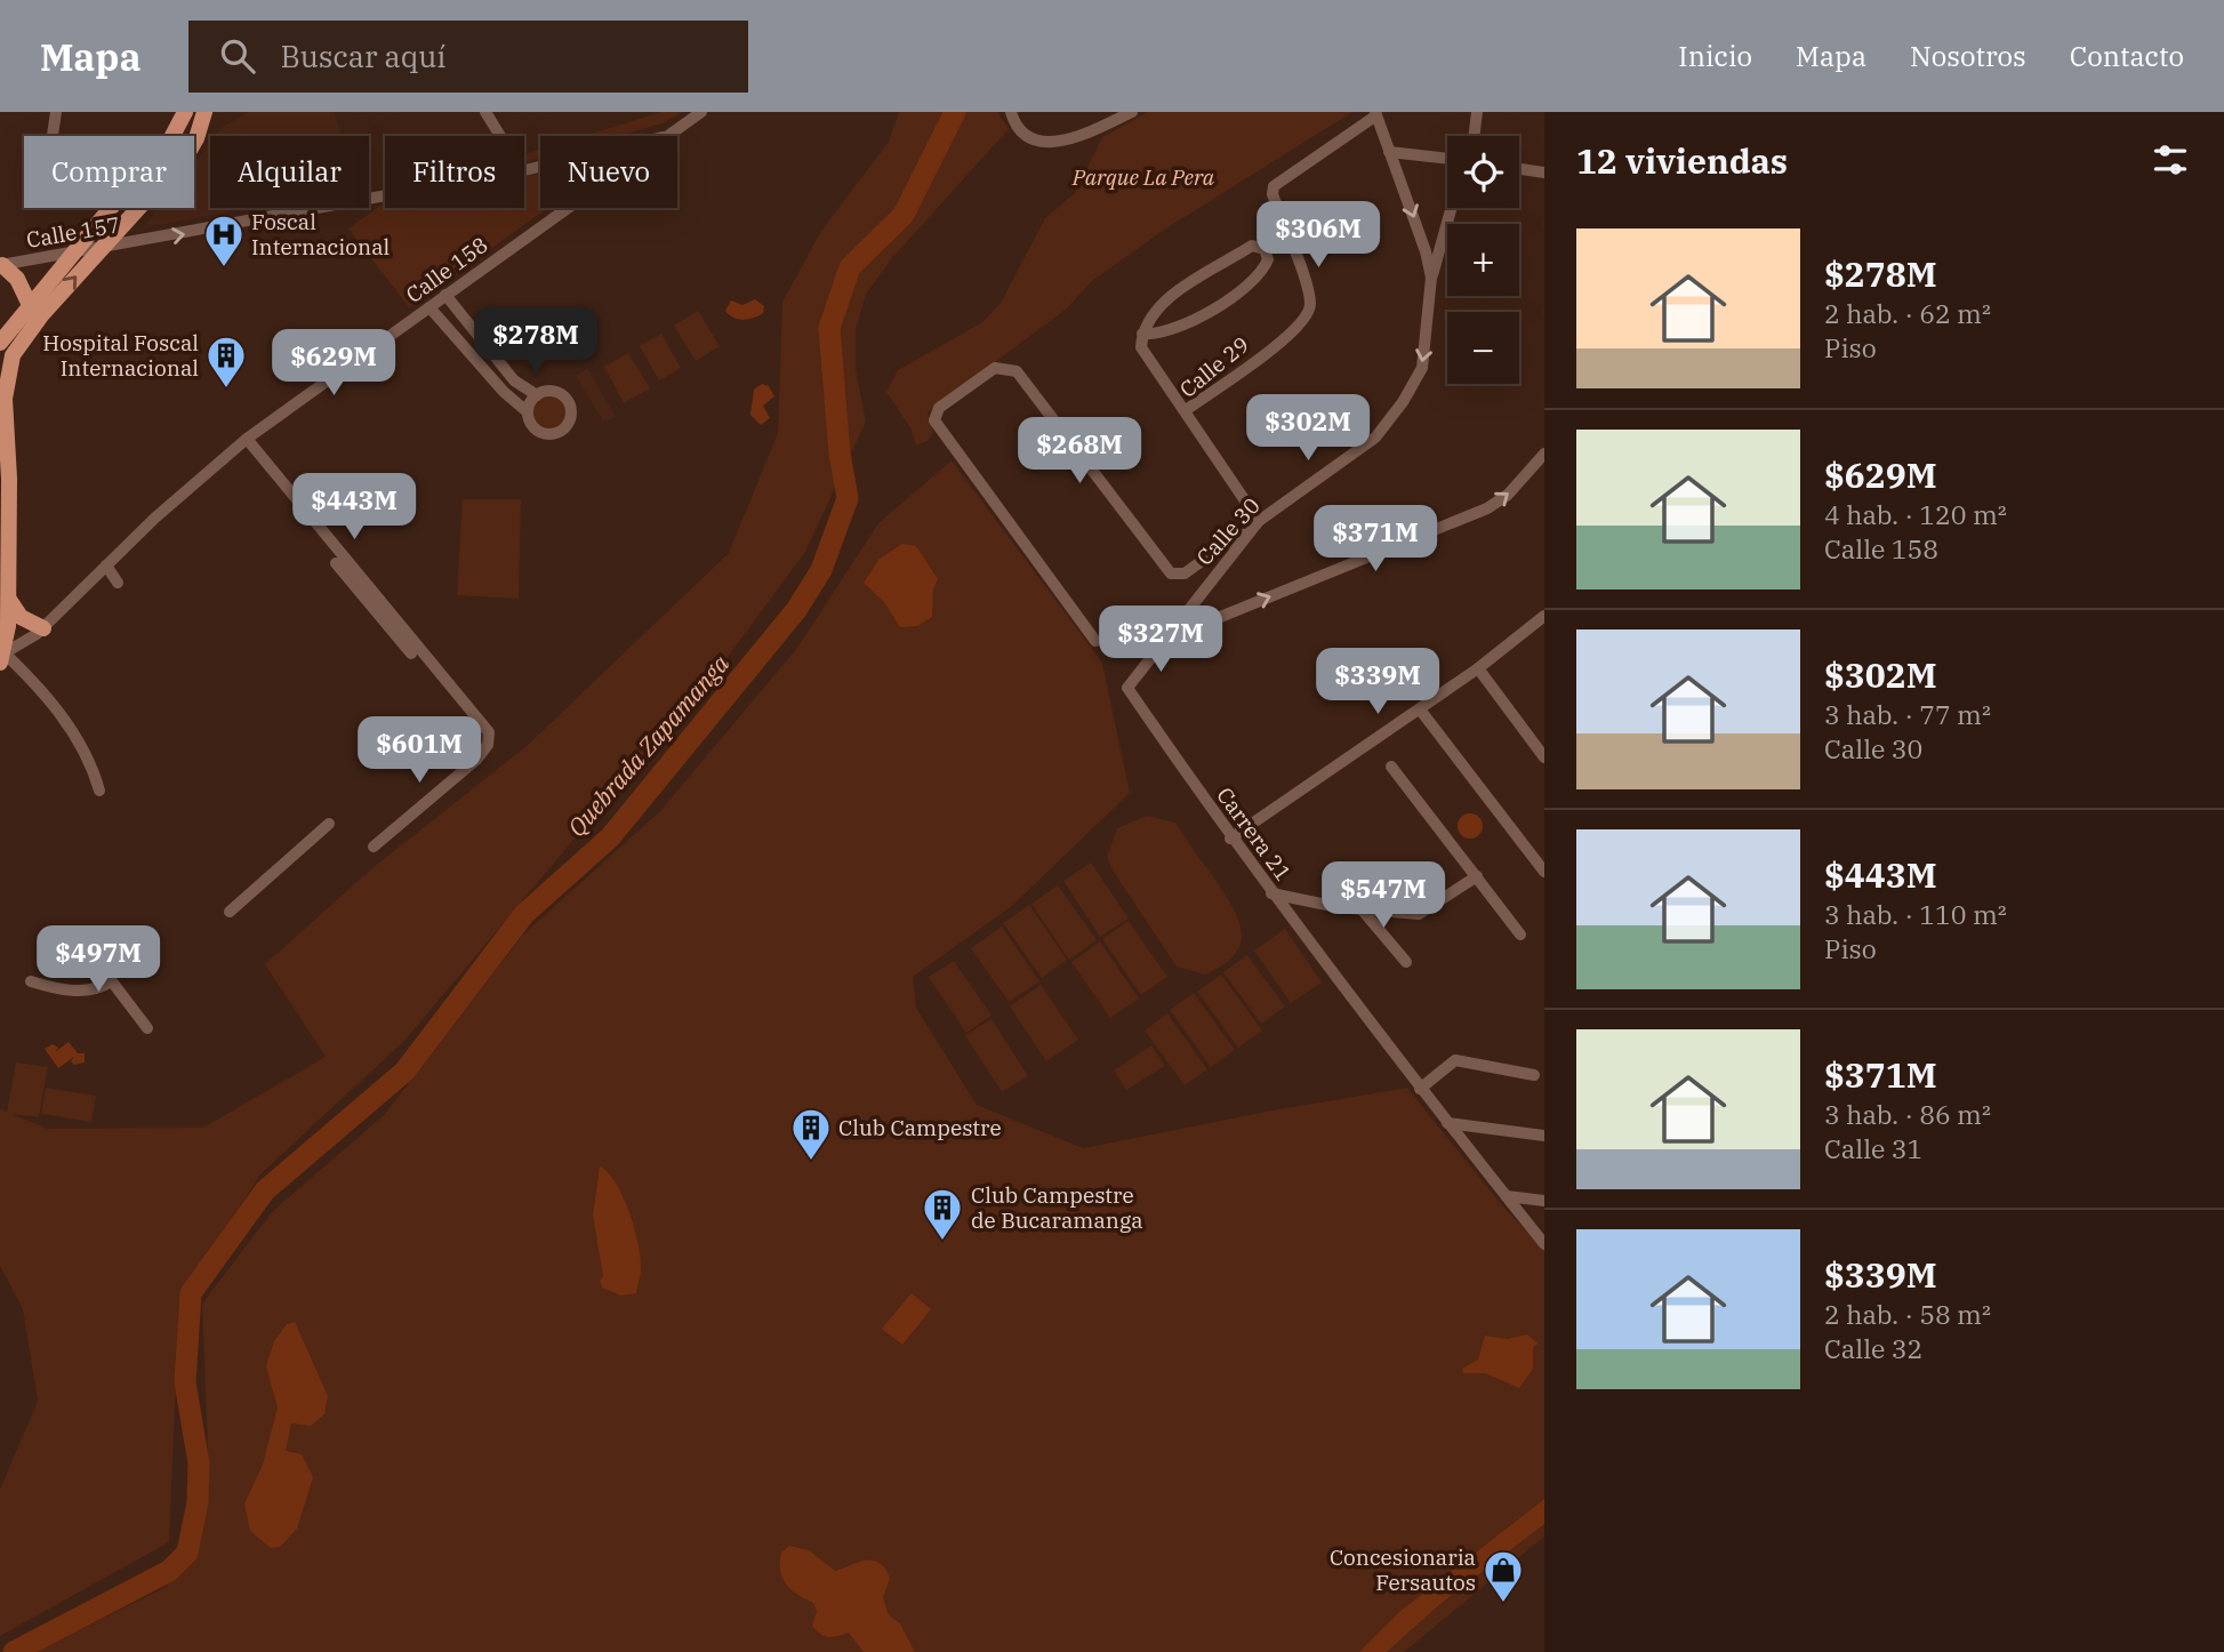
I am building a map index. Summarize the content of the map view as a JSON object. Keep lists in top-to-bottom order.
{
  "streets": {
    "street": [
      "Calle 157",
      "Calle 158",
      "Calle 29",
      "Calle 30",
      "Carrera 21"
    ]
  },
  "crossings": [
    ["Calle 29", "Calle 30"],
    ["Calle 30", "Carrera 21"]
  ],
  "one_way": ["Calle 157", "Calle 30"],
  "water": ["Quebrada Zapamanga"],
  "parks": ["Parque La Pera"],
  "places": {
    "hospital": ["Foscal Internacional"],
    "building": ["Hospital Foscal Internacional", "Club Campestre", "Club Campestre de Bucaramanga"],
    "shop": ["Concesionaria Fersautos"]
  },
  "page": {
    "header": "Mapa",
    "search": "Buscar aquí",
    "nav": [
      "Inicio",
      "Mapa",
      "Nosotros",
      "Contacto"
    ],
    "heading": "12 viviendas",
    "map_buttons": ["+", "−"],
    "chip": [
      "Comprar",
      "Alquilar",
      "Filtros",
      "Nuevo"
    ],
    "price": [
      "$306M",
      "$278M",
      "$629M",
      "$302M",
      "$268M",
      "$443M",
      "$371M",
      "$327M",
      "$339M",
      "$601M",
      "$547M",
      "$497M"
    ],
    "list": [
      {
        "name": "$278M",
        "note": "2 hab. · 62 m² · Piso"
      },
      {
        "name": "$629M",
        "note": "4 hab. · 120 m² · Calle 158"
      },
      {
        "name": "$302M",
        "note": "3 hab. · 77 m² · Calle 30"
      },
      {
        "name": "$443M",
        "note": "3 hab. · 110 m² · Piso"
      },
      {
        "name": "$371M",
        "note": "3 hab. · 86 m² · Calle 31"
      },
      {
        "name": "$339M",
        "note": "2 hab. · 58 m² · Calle 32"
      }
    ]
  }
}
